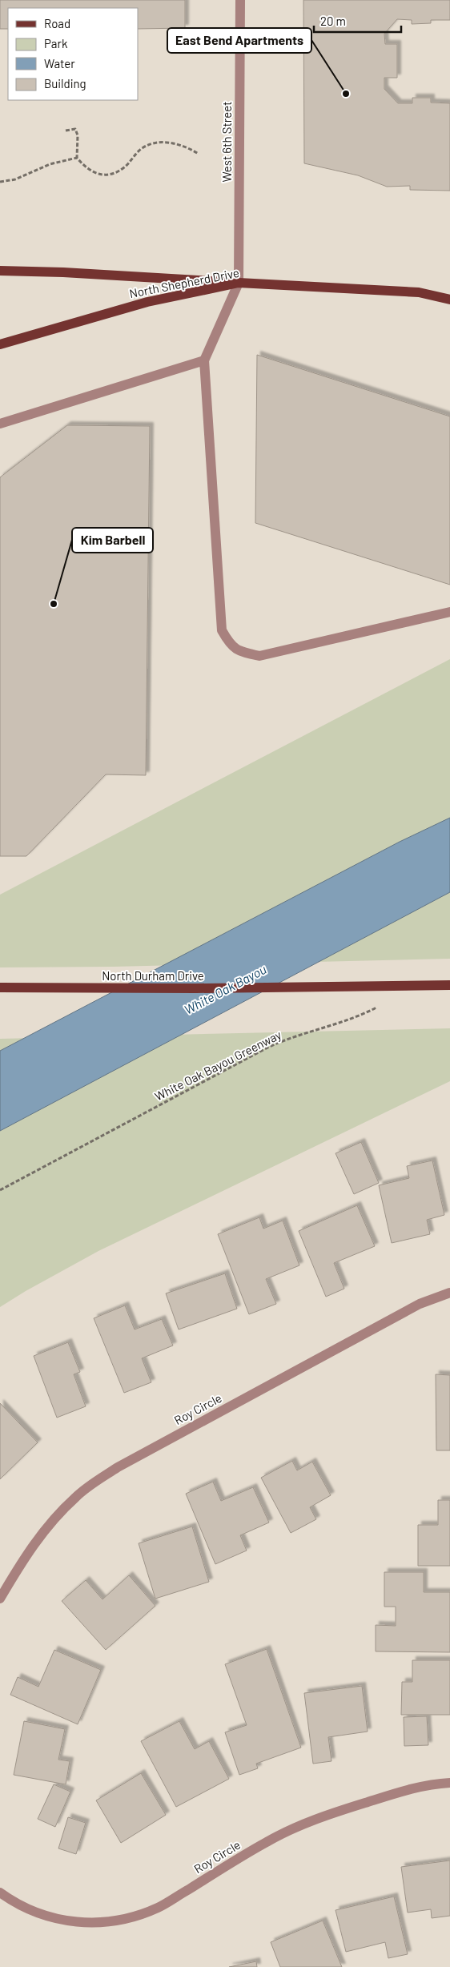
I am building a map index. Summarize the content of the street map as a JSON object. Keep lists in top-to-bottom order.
{
  "streets": {
    "main road": ["North Shepherd Drive", "North Durham Drive"],
    "street": ["West 6th Street", "Roy Circle"],
    "path": ["White Oak Bayou Greenway"]
  },
  "crossings": [
    ["West 6th Street", "North Shepherd Drive"]
  ],
  "water": ["White Oak Bayou"],
  "places": ["East Bend Apartments", "Kim Barbell"],
  "legend": [
    "Road",
    "Park",
    "Water",
    "Building"
  ],
  "scale_bar": "20 m"
}
